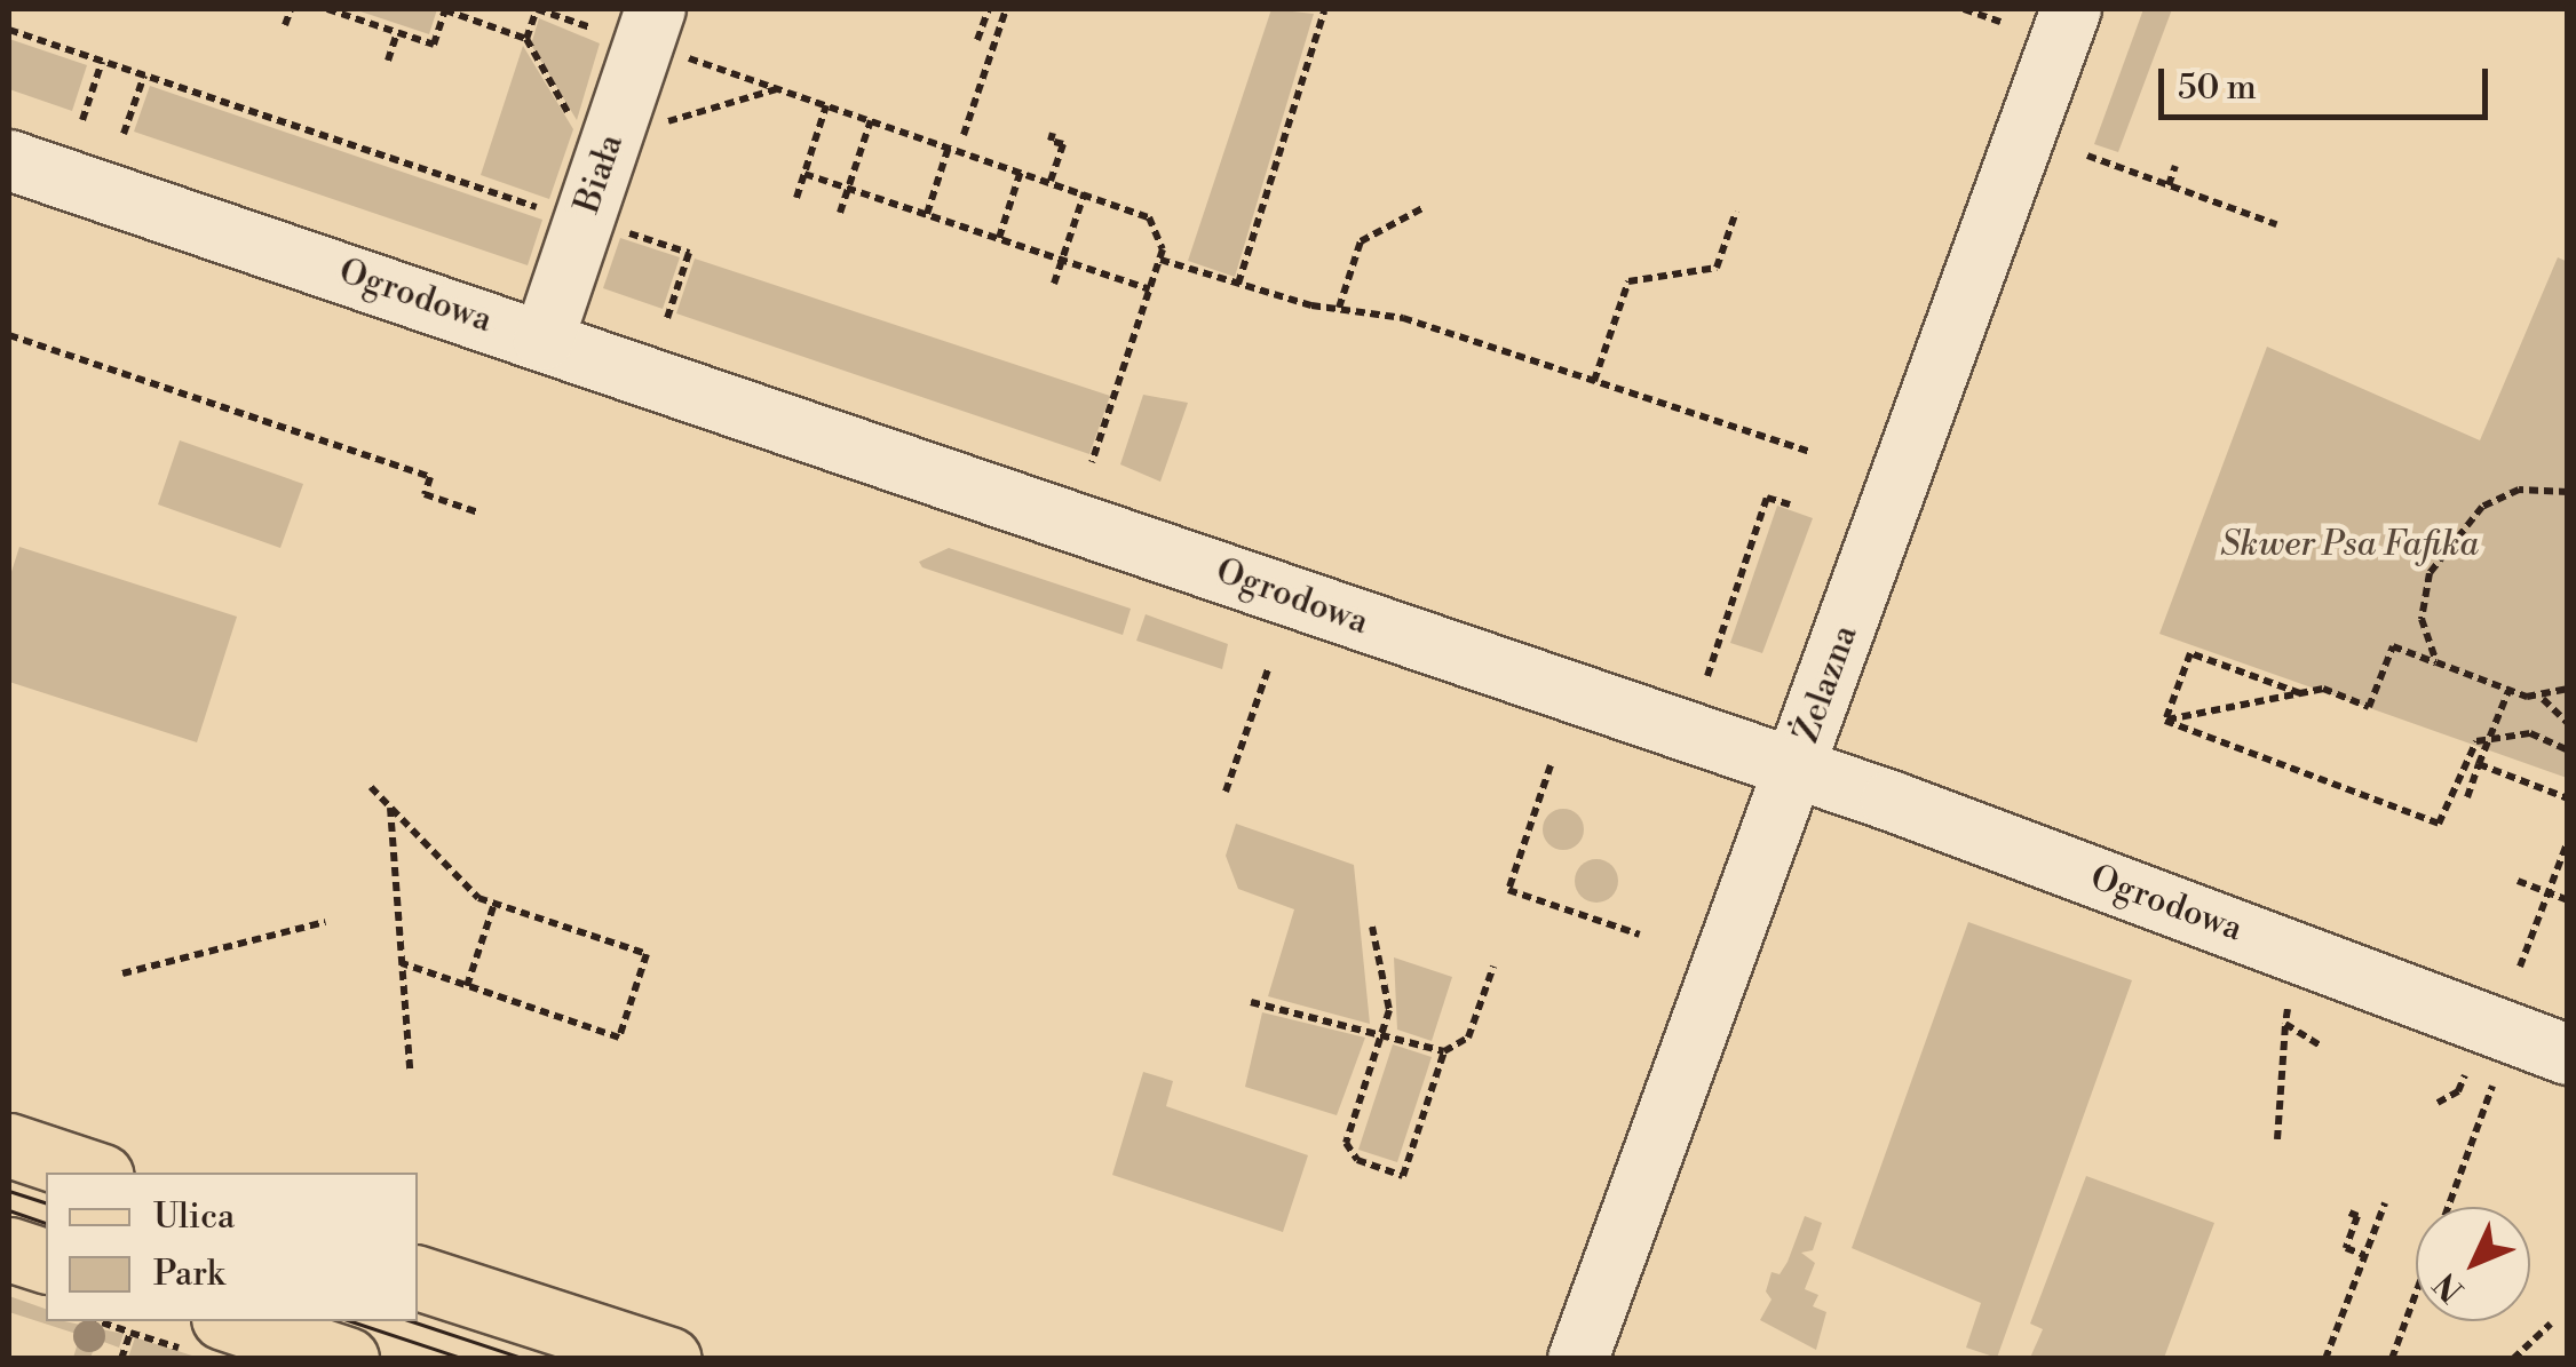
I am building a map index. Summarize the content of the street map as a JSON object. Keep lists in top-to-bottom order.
{
  "streets": {
    "street": ["Biała", "Ogrodowa", "Żelazna"]
  },
  "crossings": [
    ["Biała", "Ogrodowa"],
    ["Ogrodowa", "Żelazna"]
  ],
  "parks": ["Skwer Psa Fafika"],
  "legend": ["Ulica", "Park"],
  "scale_bar": "50 m",
  "north": "bottom left"
}
